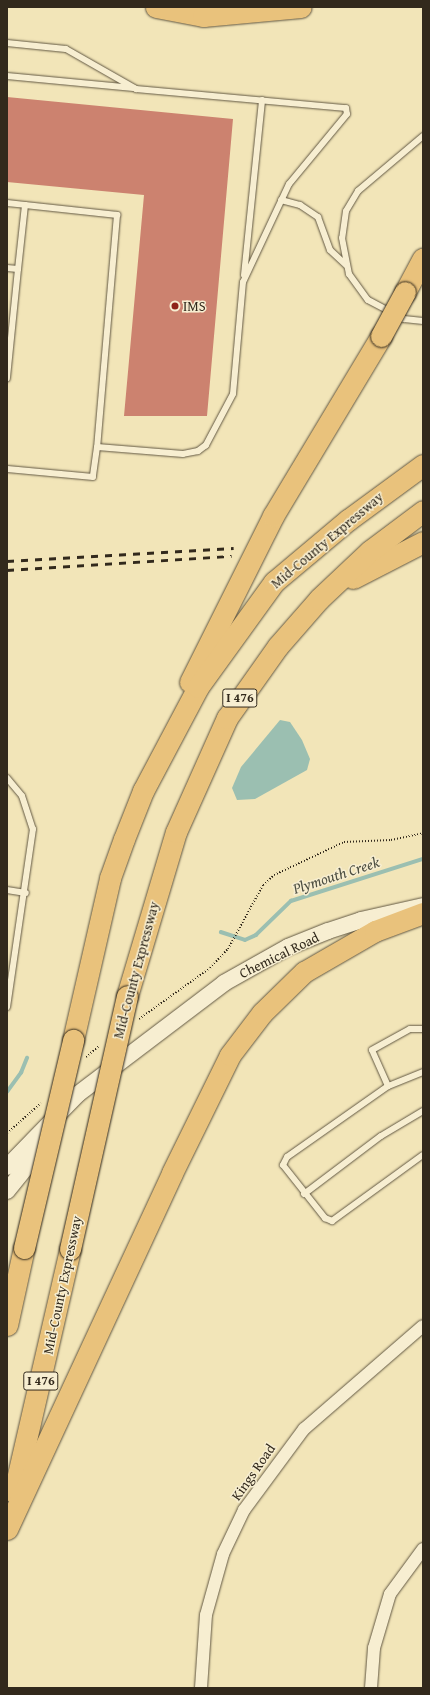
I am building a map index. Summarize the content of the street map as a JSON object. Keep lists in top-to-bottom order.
{
  "streets": {
    "highway": ["Mid-County Expressway", "I 476"],
    "main road": ["Chemical Road"],
    "street": ["Kings Road"]
  },
  "water": ["Plymouth Creek"],
  "places": ["IMS"]
}
